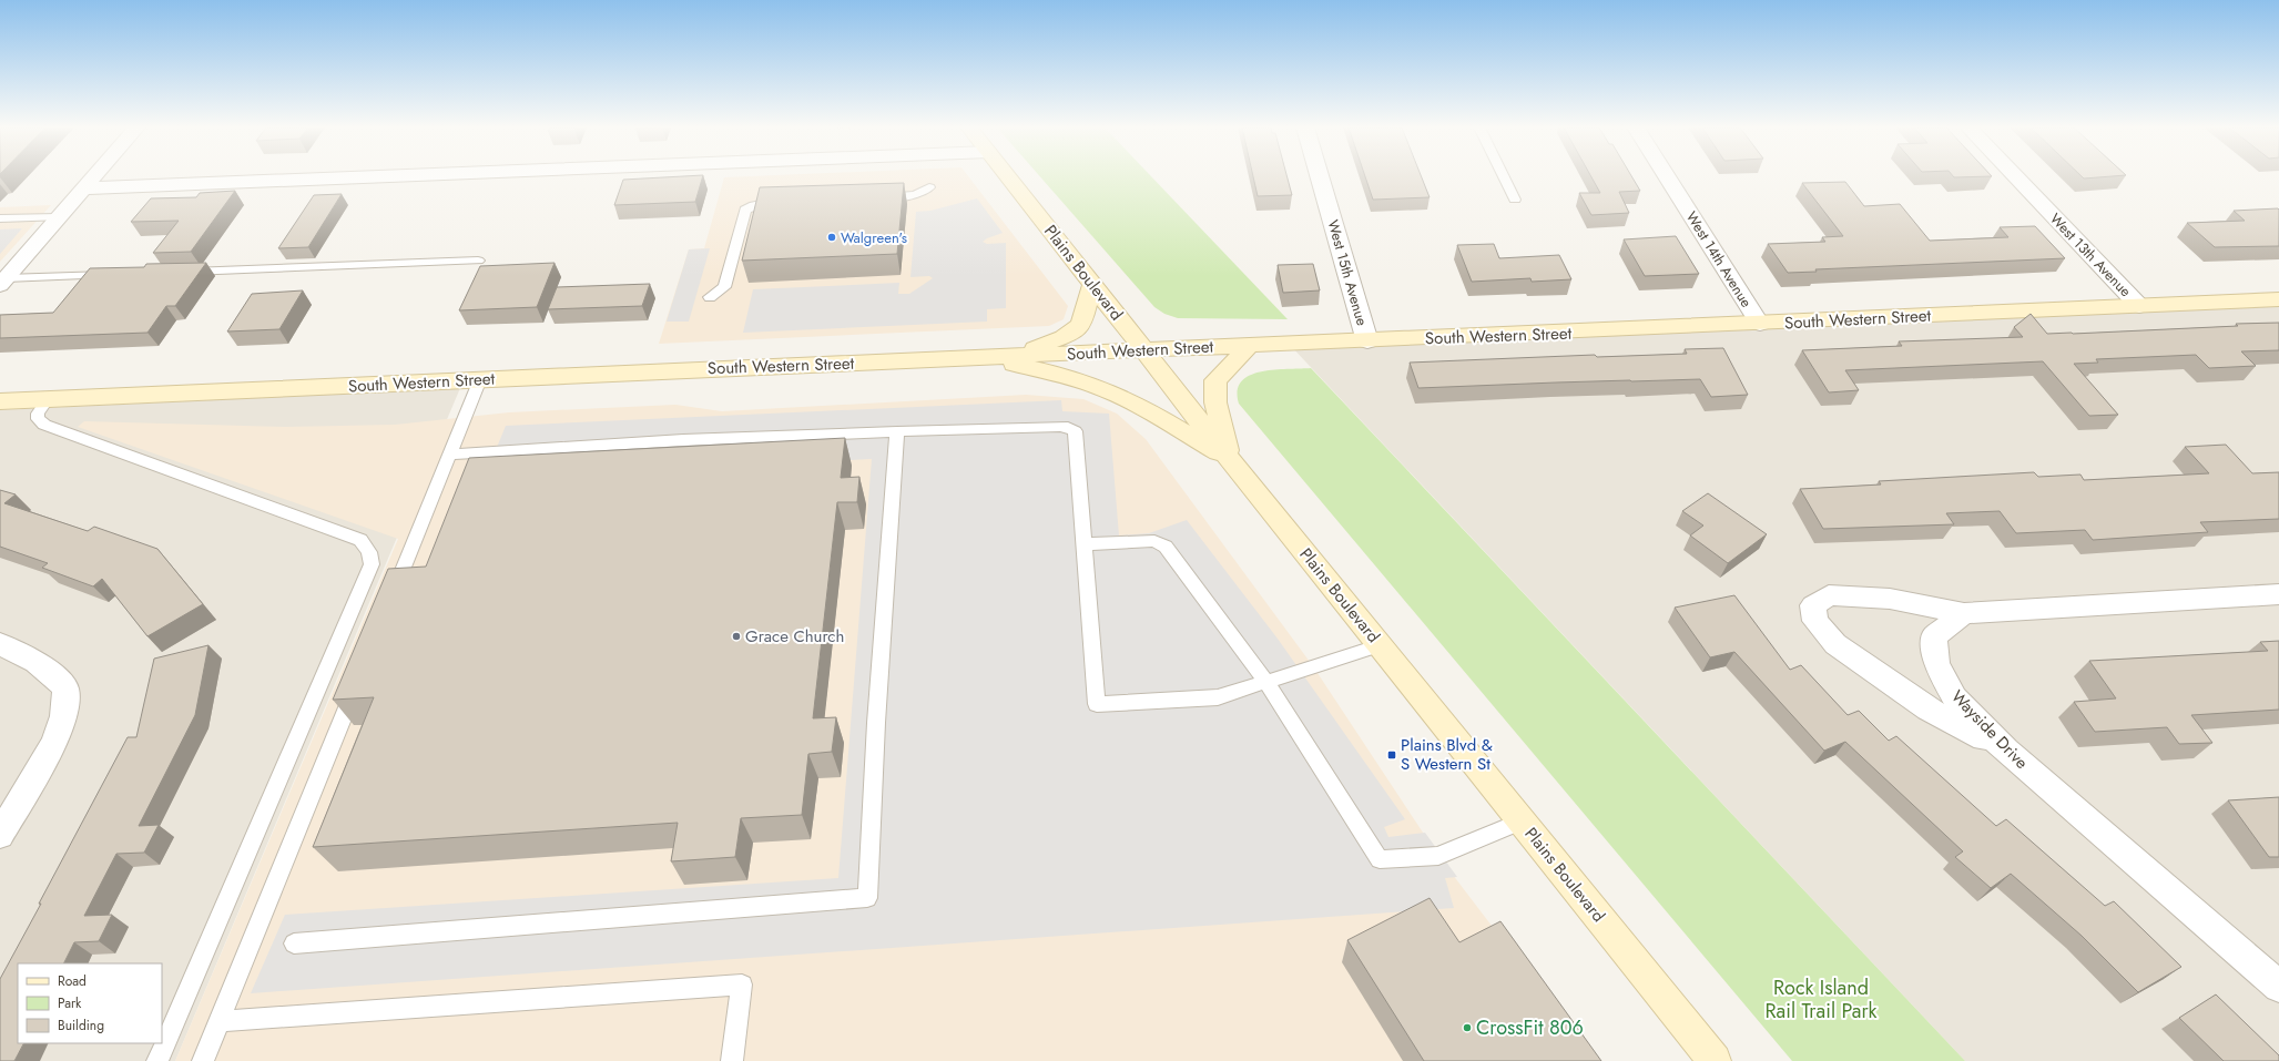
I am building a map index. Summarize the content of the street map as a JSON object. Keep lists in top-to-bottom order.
{
  "streets": {
    "main road": ["Plains Boulevard", "South Western Street"],
    "street": [
      "West 13th Avenue",
      "West 14th Avenue",
      "West 15th Avenue",
      "Wayside Drive"
    ]
  },
  "crossings": [
    ["West 13th Avenue", "South Western Street"],
    ["West 14th Avenue", "South Western Street"],
    ["Plains Boulevard", "South Western Street"],
    ["West 15th Avenue", "South Western Street"]
  ],
  "parks": ["Rock Island Rail Trail Park"],
  "places": {
    "other": ["Walgreen's", "Grace Church", "CrossFit 806"],
    "transit": ["Plains Blvd & S Western St"]
  },
  "legend": ["Road", "Park", "Building"]
}
